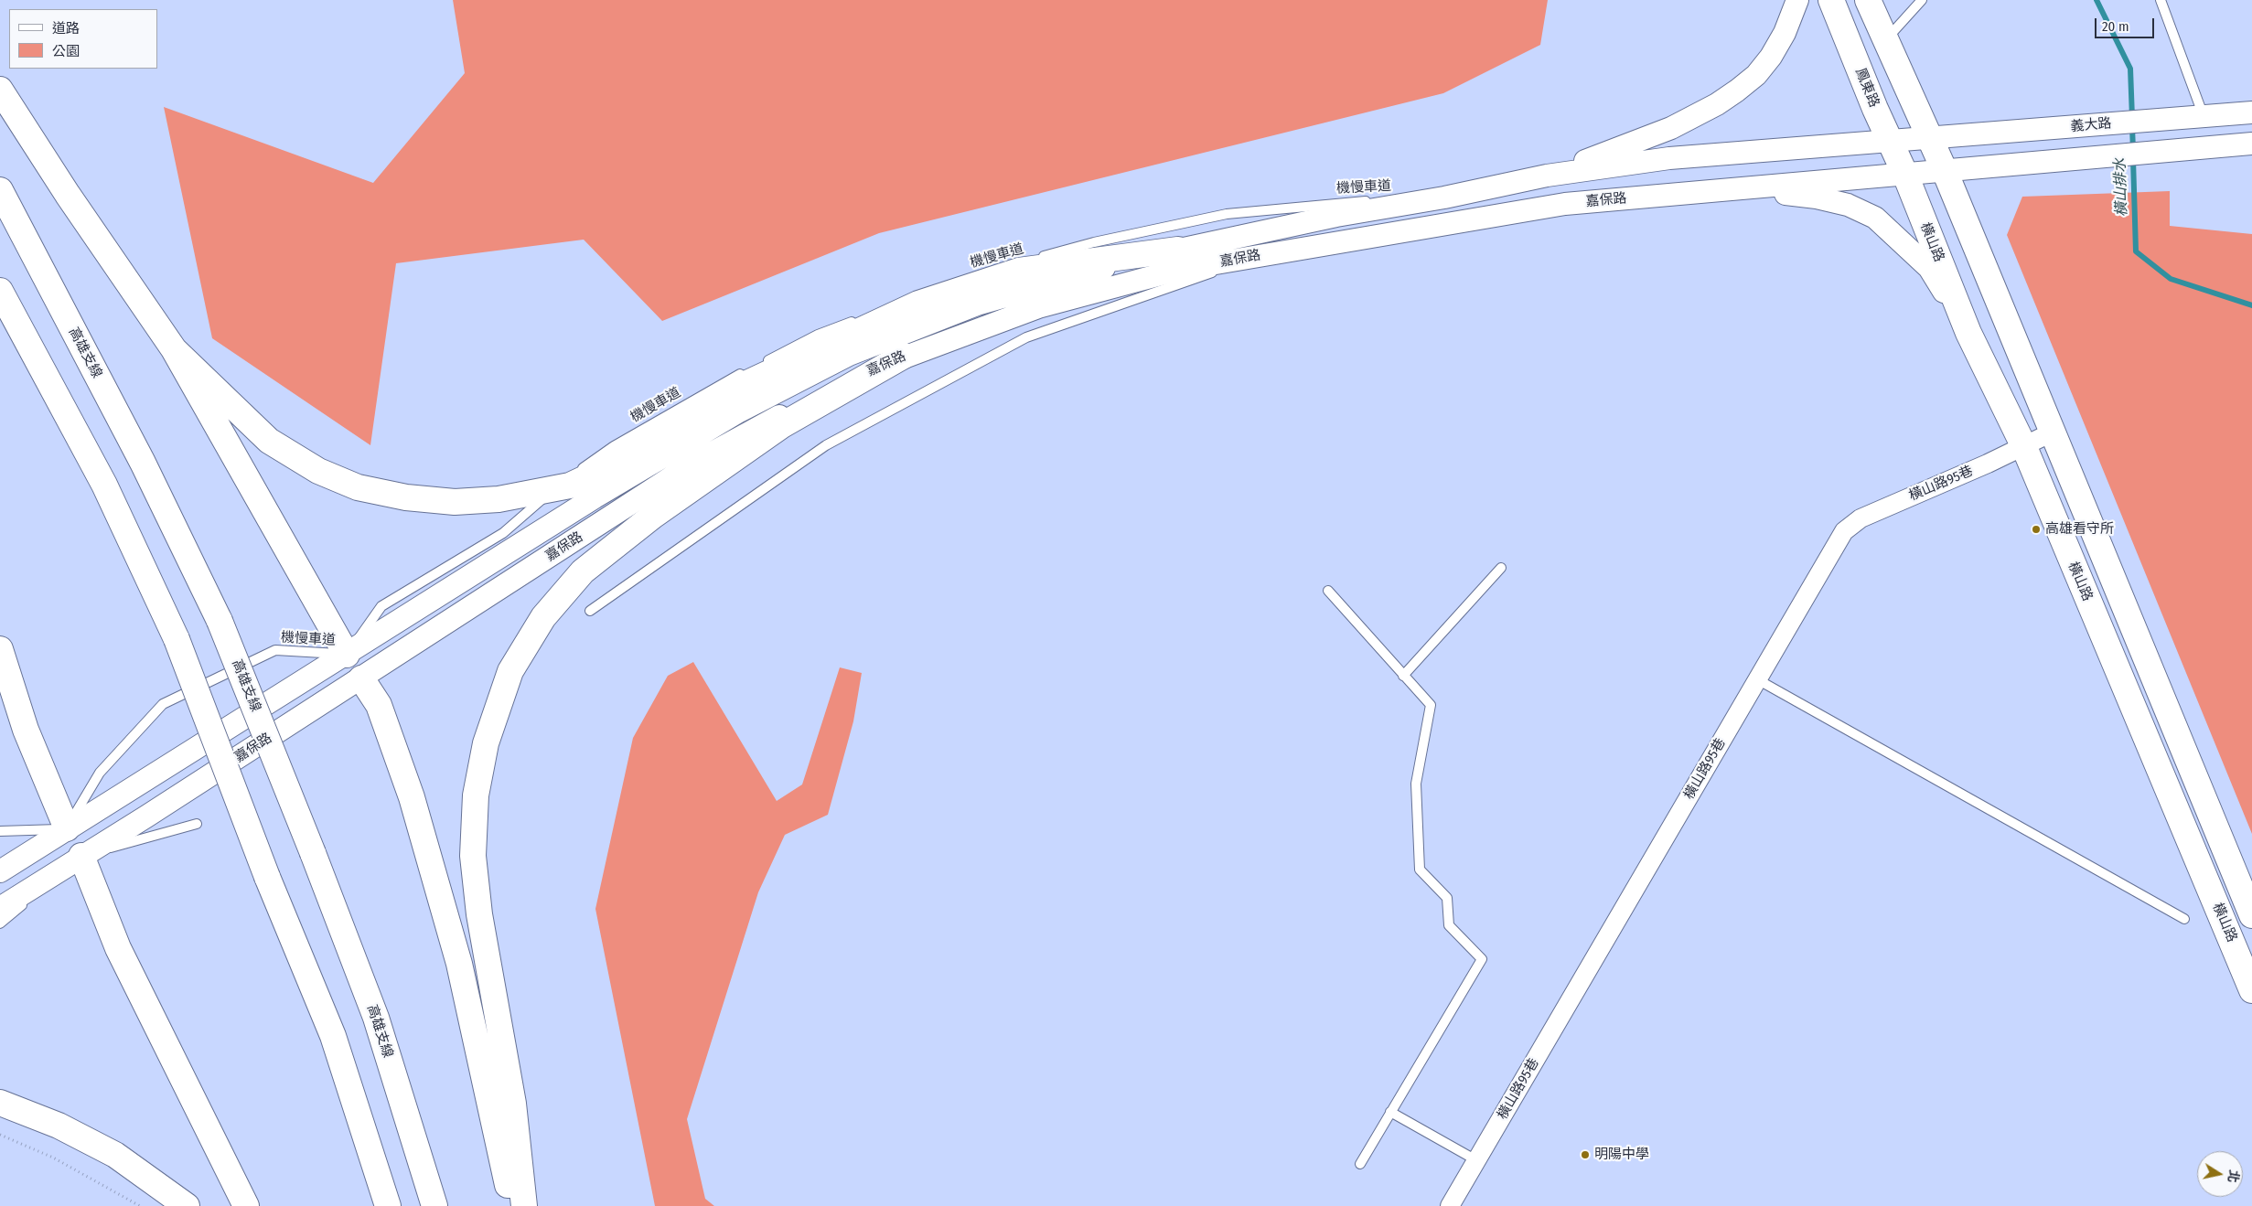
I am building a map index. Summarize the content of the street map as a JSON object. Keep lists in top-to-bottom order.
{
  "streets": {
    "main road": ["鳳東路", "橫山路", "高雄支線"],
    "street": ["義大路", "嘉保路", "橫山路95巷"],
    "lane": ["機慢車道"]
  },
  "crossings": [
    ["鳳東路", "義大路"],
    ["鳳東路", "嘉保路"],
    ["鳳東路", "橫山路"],
    ["義大路", "嘉保路"],
    ["機慢車道", "嘉保路"],
    ["嘉保路", "橫山路"],
    ["橫山路", "橫山路95巷"]
  ],
  "water": ["橫山排水"],
  "places": ["高雄看守所", "明陽中學"],
  "legend": ["道路", "公園"],
  "scale_bar": "20 m",
  "north": "right"
}
